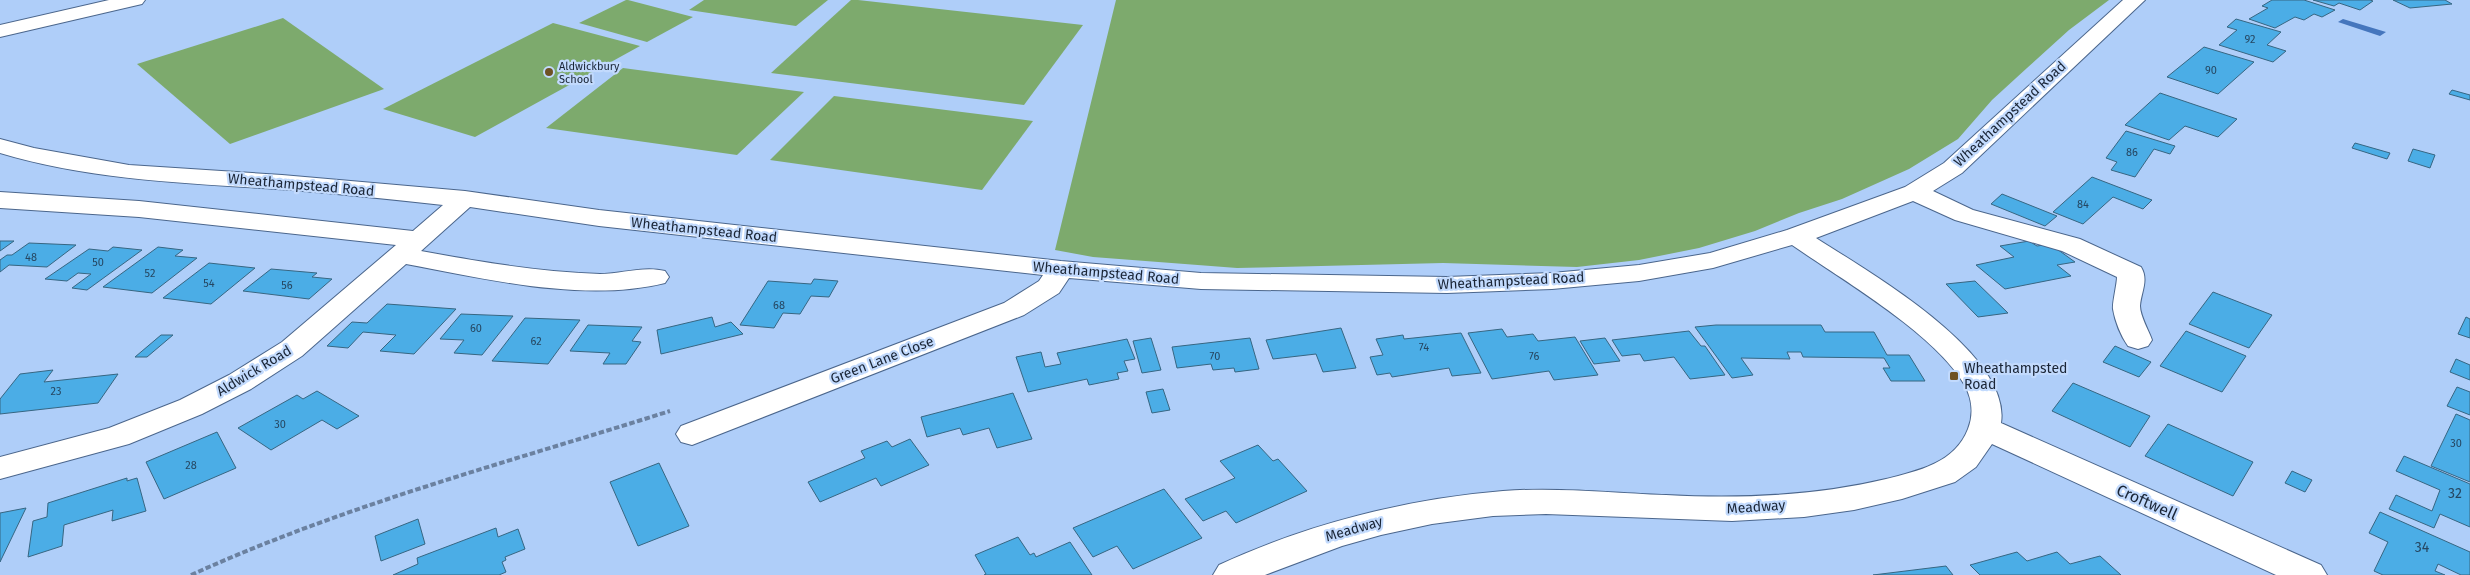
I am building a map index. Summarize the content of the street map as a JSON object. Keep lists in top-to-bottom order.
{
  "streets": {
    "street": [
      "Wheathampstead Road",
      "Green Lane Close",
      "Aldwick Road",
      "Croftwell",
      "Meadway"
    ]
  },
  "crossings": [
    ["Wheathampstead Road", "Green Lane Close"],
    ["Wheathampstead Road", "Aldwick Road"],
    ["Wheathampstead Road", "Meadway"],
    ["Croftwell", "Meadway"]
  ],
  "places": {
    "other": ["Aldwickbury School"],
    "transit": ["Wheathampsted Road"]
  },
  "house_numbers": [
    "92",
    "90",
    "86",
    "84",
    "48",
    "50",
    "52",
    "54",
    "56",
    "68",
    "60",
    "62",
    "74",
    "70",
    "76",
    "23",
    "30",
    "30",
    "28",
    "32",
    "34"
  ]
}
